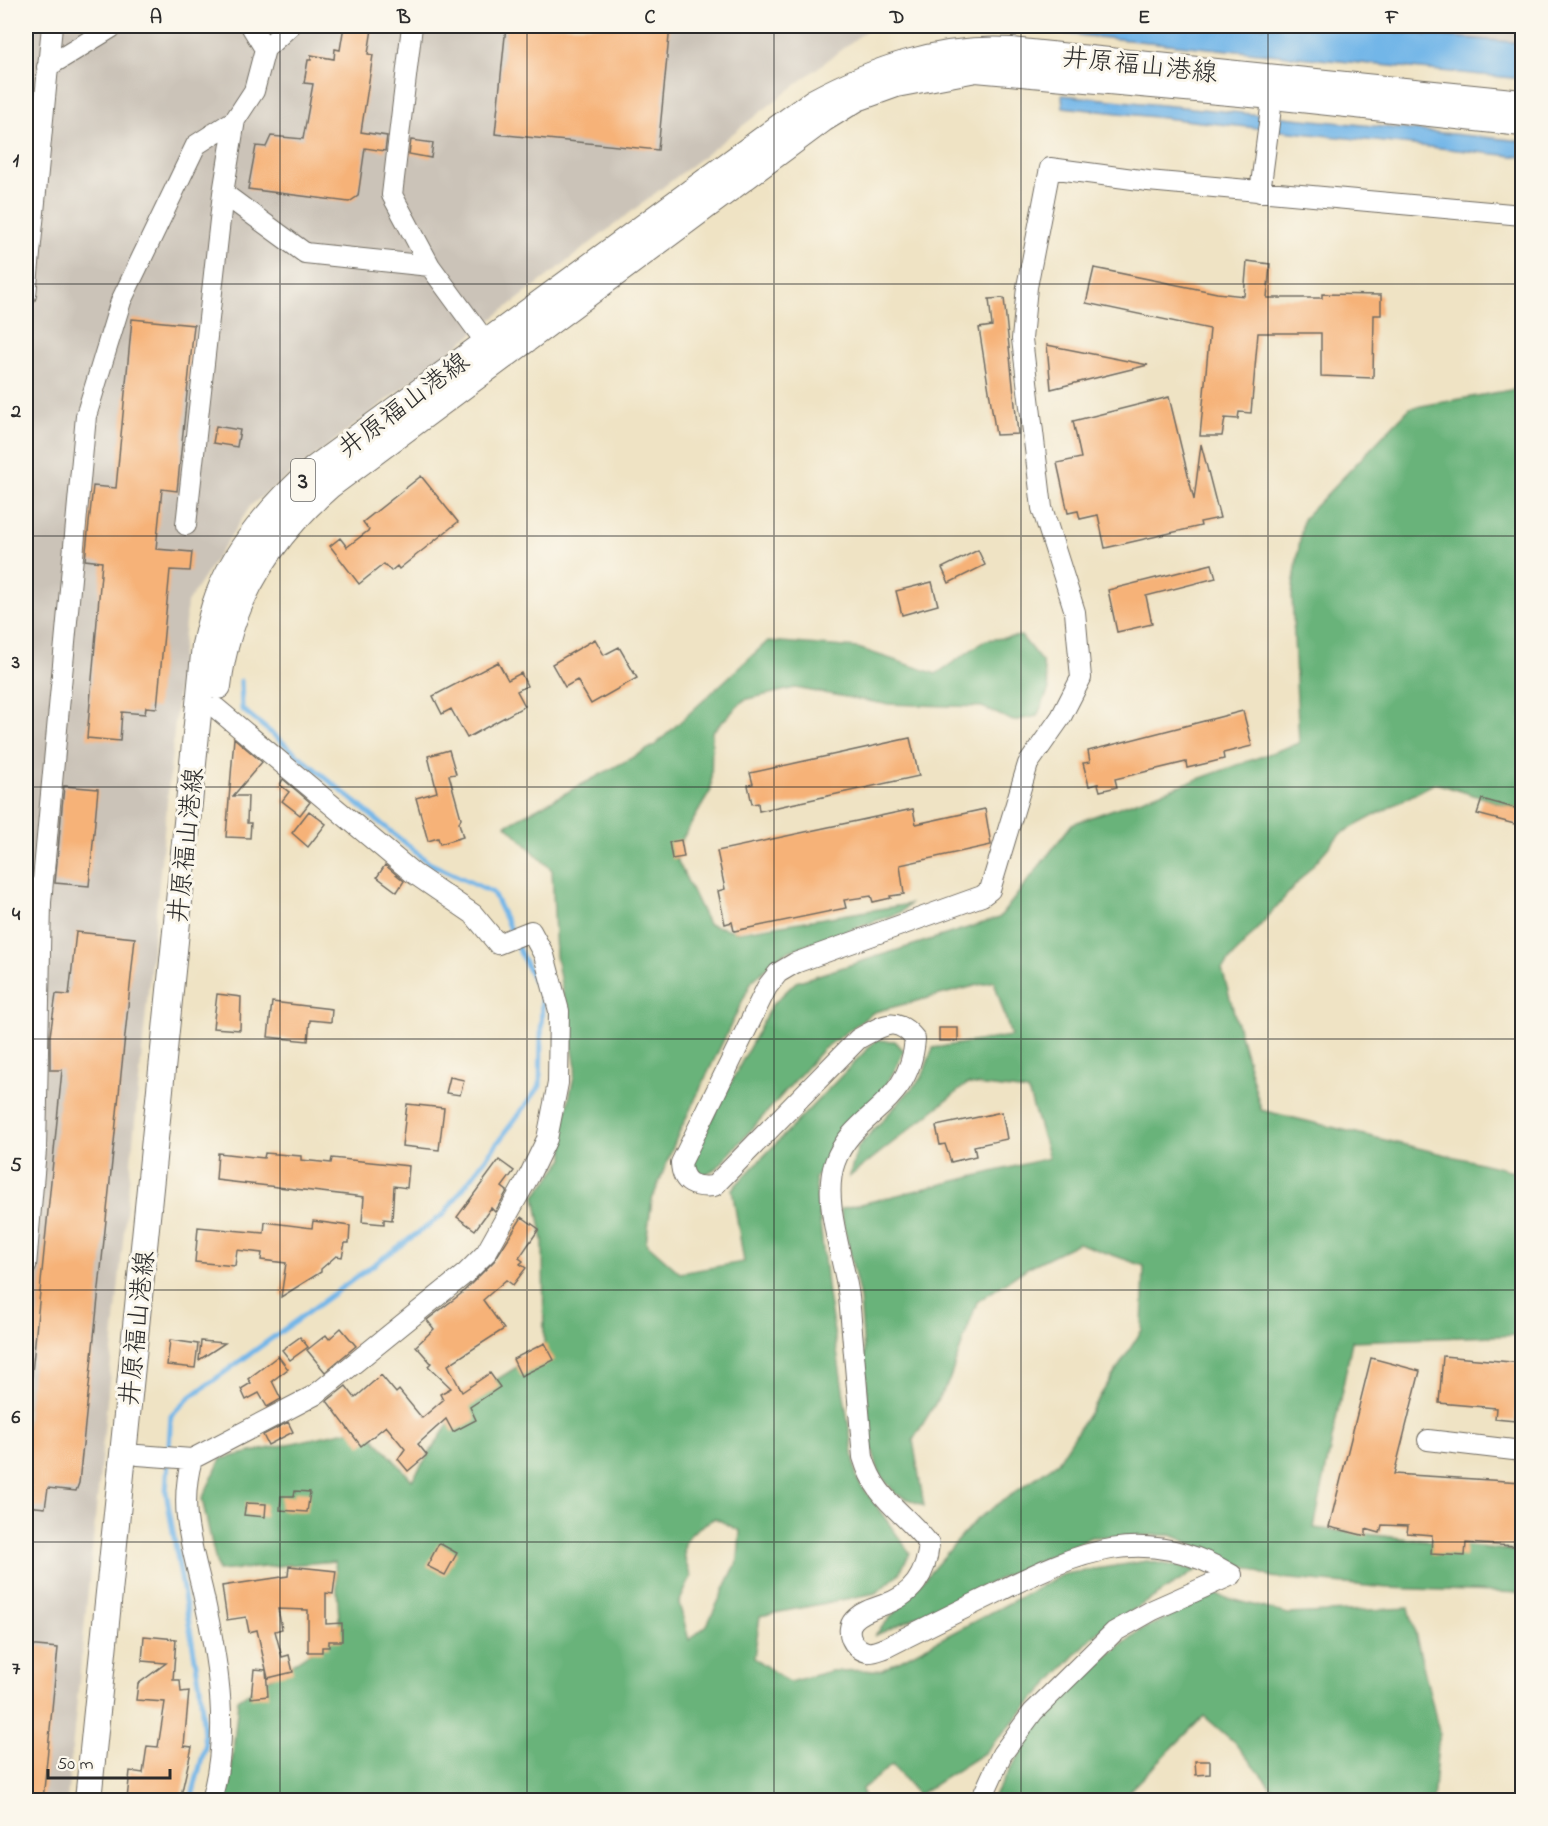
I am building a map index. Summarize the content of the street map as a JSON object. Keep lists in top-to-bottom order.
{
  "streets": {
    "main road": ["井原福山港線", "3"]
  },
  "scale_bar": "50 m",
  "grid": {
    "columns": [
      "A",
      "B",
      "C",
      "D",
      "E",
      "F"
    ],
    "rows": [
      "1",
      "2",
      "3",
      "4",
      "5",
      "6",
      "7"
    ]
  }
}
